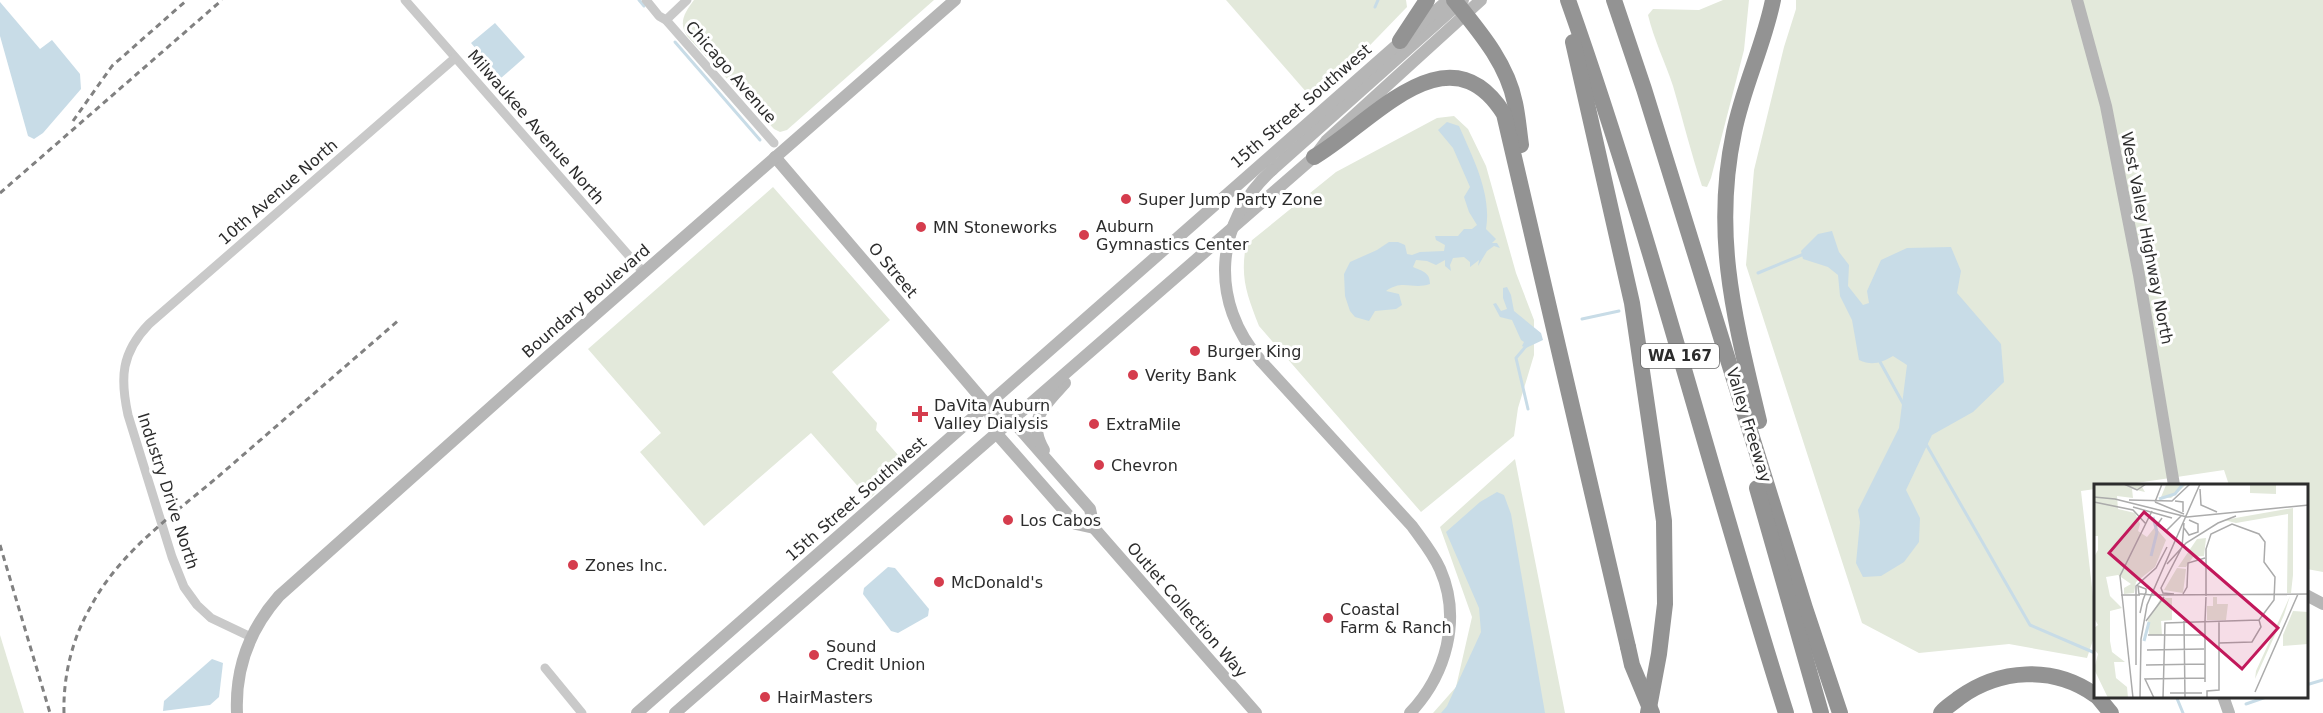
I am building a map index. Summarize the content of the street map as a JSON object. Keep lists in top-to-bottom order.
{
  "streets": {
    "highway": ["WA 167", "Valley Freeway"],
    "main road": [
      "15th Street Southwest",
      "West Valley Highway North",
      "O Street",
      "Boundary Boulevard",
      "Outlet Collection Way"
    ],
    "street": [
      "Chicago Avenue",
      "Milwaukee Avenue North",
      "10th Avenue North",
      "Industry Drive North"
    ]
  },
  "crossings": [
    ["15th Street Southwest", "O Street"],
    ["15th Street Southwest", "Outlet Collection Way"],
    ["Milwaukee Avenue North", "10th Avenue North"],
    ["Milwaukee Avenue North", "Boundary Boulevard"],
    ["10th Avenue North", "Industry Drive North"],
    ["O Street", "Boundary Boulevard"],
    ["O Street", "Outlet Collection Way"],
    ["Boundary Boulevard", "Industry Drive North"]
  ],
  "places": {
    "other": [
      "Super Jump Party Zone",
      "MN Stoneworks",
      "Auburn Gymnastics Center",
      "Burger King",
      "Verity Bank",
      "ExtraMile",
      "Chevron",
      "Los Cabos",
      "Zones Inc.",
      "McDonald's",
      "Coastal Farm & Ranch",
      "Sound Credit Union",
      "HairMasters"
    ],
    "health": ["DaVita Auburn Valley Dialysis"]
  }
}
